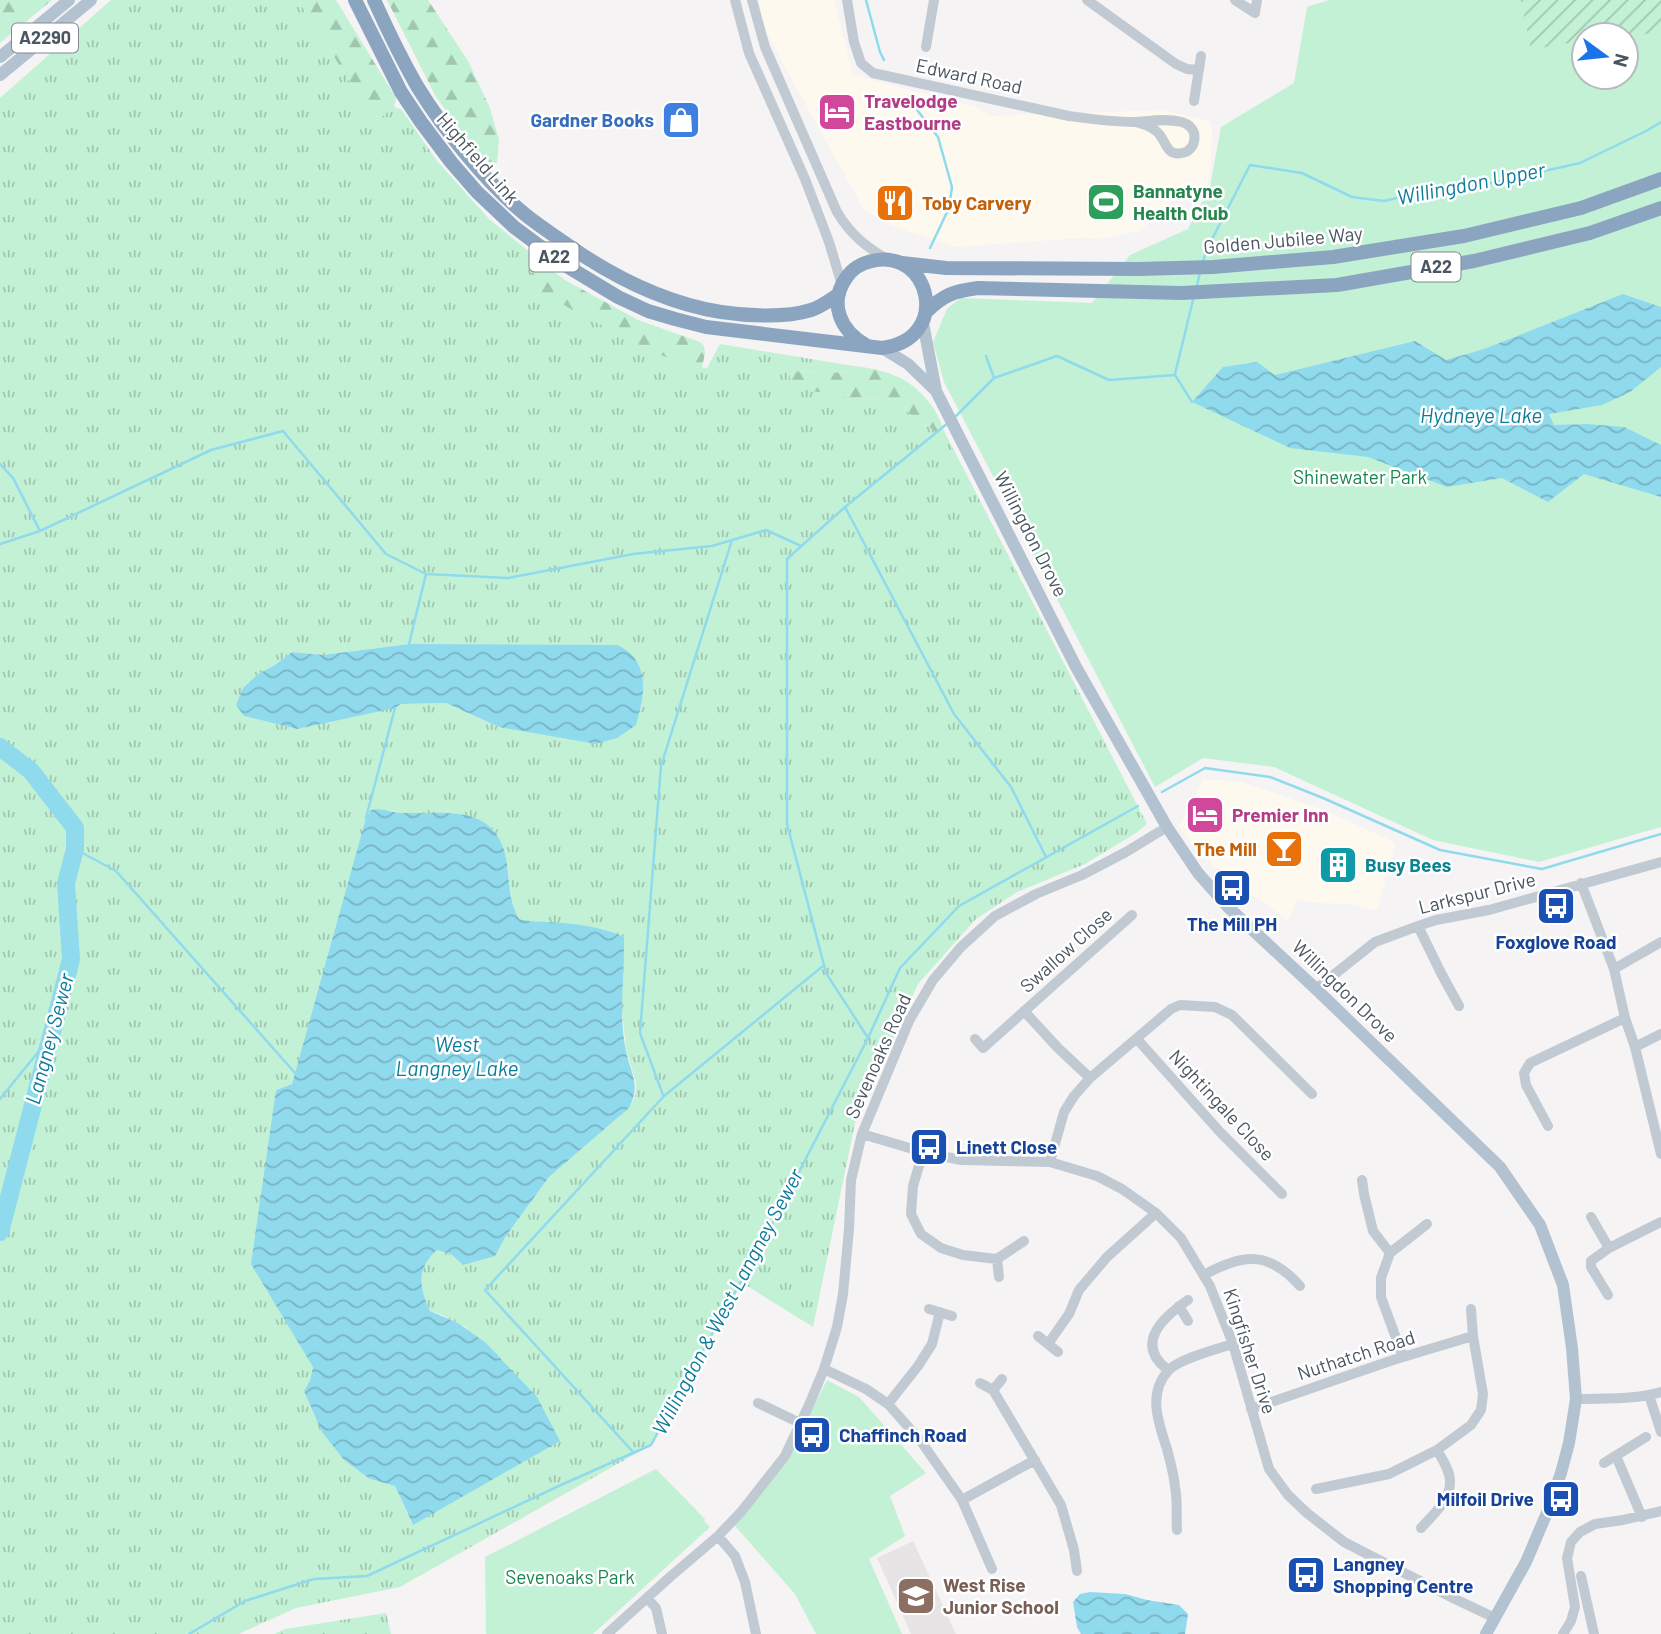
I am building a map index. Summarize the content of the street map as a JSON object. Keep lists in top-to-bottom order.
{
  "streets": {
    "highway": ["Highfield Link", "Golden Jubilee Way", "A22"],
    "main road": ["A2290", "Willingdon Drove"],
    "street": [
      "Edward Road",
      "Larkspur Drive",
      "Swallow Close",
      "Sevenoaks Road",
      "Nightingale Close",
      "Kingfisher Drive",
      "Nuthatch Road"
    ]
  },
  "crossings": [
    ["Highfield Link", "Golden Jubilee Way"],
    ["Highfield Link", "A22"],
    ["Highfield Link", "Willingdon Drove"],
    ["Golden Jubilee Way", "A22"],
    ["Golden Jubilee Way", "Willingdon Drove"],
    ["A22", "Willingdon Drove"],
    ["Willingdon Drove", "Larkspur Drive"],
    ["Willingdon Drove", "Sevenoaks Road"],
    ["Willingdon Drove", "Kingfisher Drive"],
    ["Sevenoaks Road", "Kingfisher Drive"],
    ["Kingfisher Drive", "Nuthatch Road"]
  ],
  "water": [
    "Willingdon Upper",
    "Hydneye Lake",
    "Langney Sewer",
    "West Langney Lake",
    "Willingdon & West Langney Sewer"
  ],
  "parks": ["Shinewater Park", "Sevenoaks Park"],
  "places": {
    "hotel": ["Travelodge Eastbourne", "Premier Inn"],
    "shop": ["Gardner Books"],
    "sports": ["Bannatyne Health Club"],
    "restaurant": ["Toby Carvery"],
    "bar": ["The Mill"],
    "building": ["Busy Bees"],
    "bus stop": [
      "The Mill PH",
      "Foxglove Road",
      "Linett Close",
      "Chaffinch Road",
      "Milfoil Drive",
      "Langney Shopping Centre"
    ],
    "school or university": ["West Rise Junior School"]
  },
  "north": "right"
}
